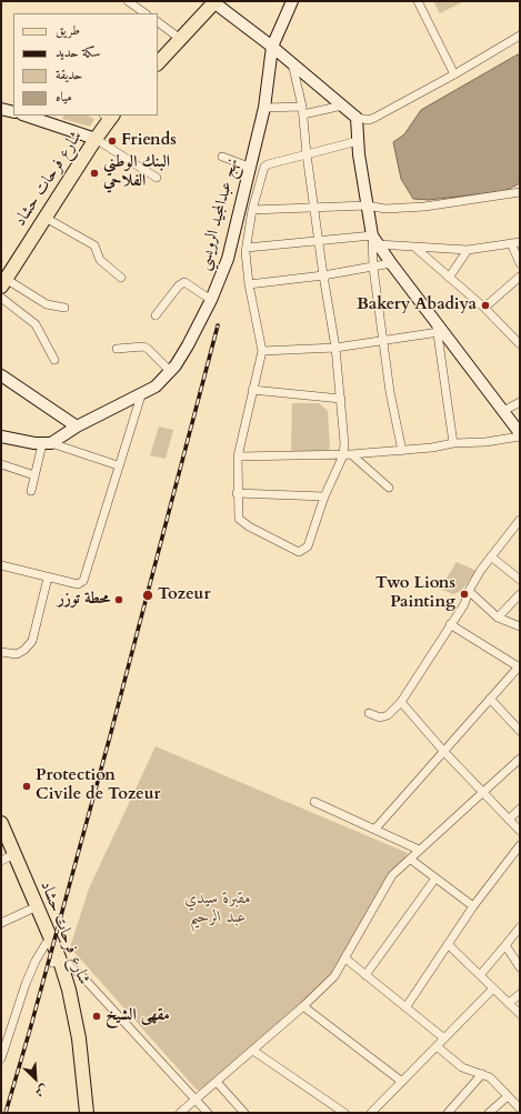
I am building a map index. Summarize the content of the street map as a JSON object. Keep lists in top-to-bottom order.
{
  "streets": {
    "main road": ["شارع فرحات حشاد"],
    "street": ["نهج عبدالمجيد الرويسي"]
  },
  "parks": ["مقبرة سيدي عبد الرحيم"],
  "places": [
    "Friends",
    "البنك الوطني الفلاحي",
    "Bakery Abadiya",
    "Two Lions Painting",
    "Tozeur",
    "محطة توزر",
    "Protection Civile de Tozeur",
    "مقهى الشيخ"
  ],
  "legend": [
    "طريق",
    "سكة حديد",
    "حديقة",
    "مياه"
  ],
  "north": "bottom right"
}
